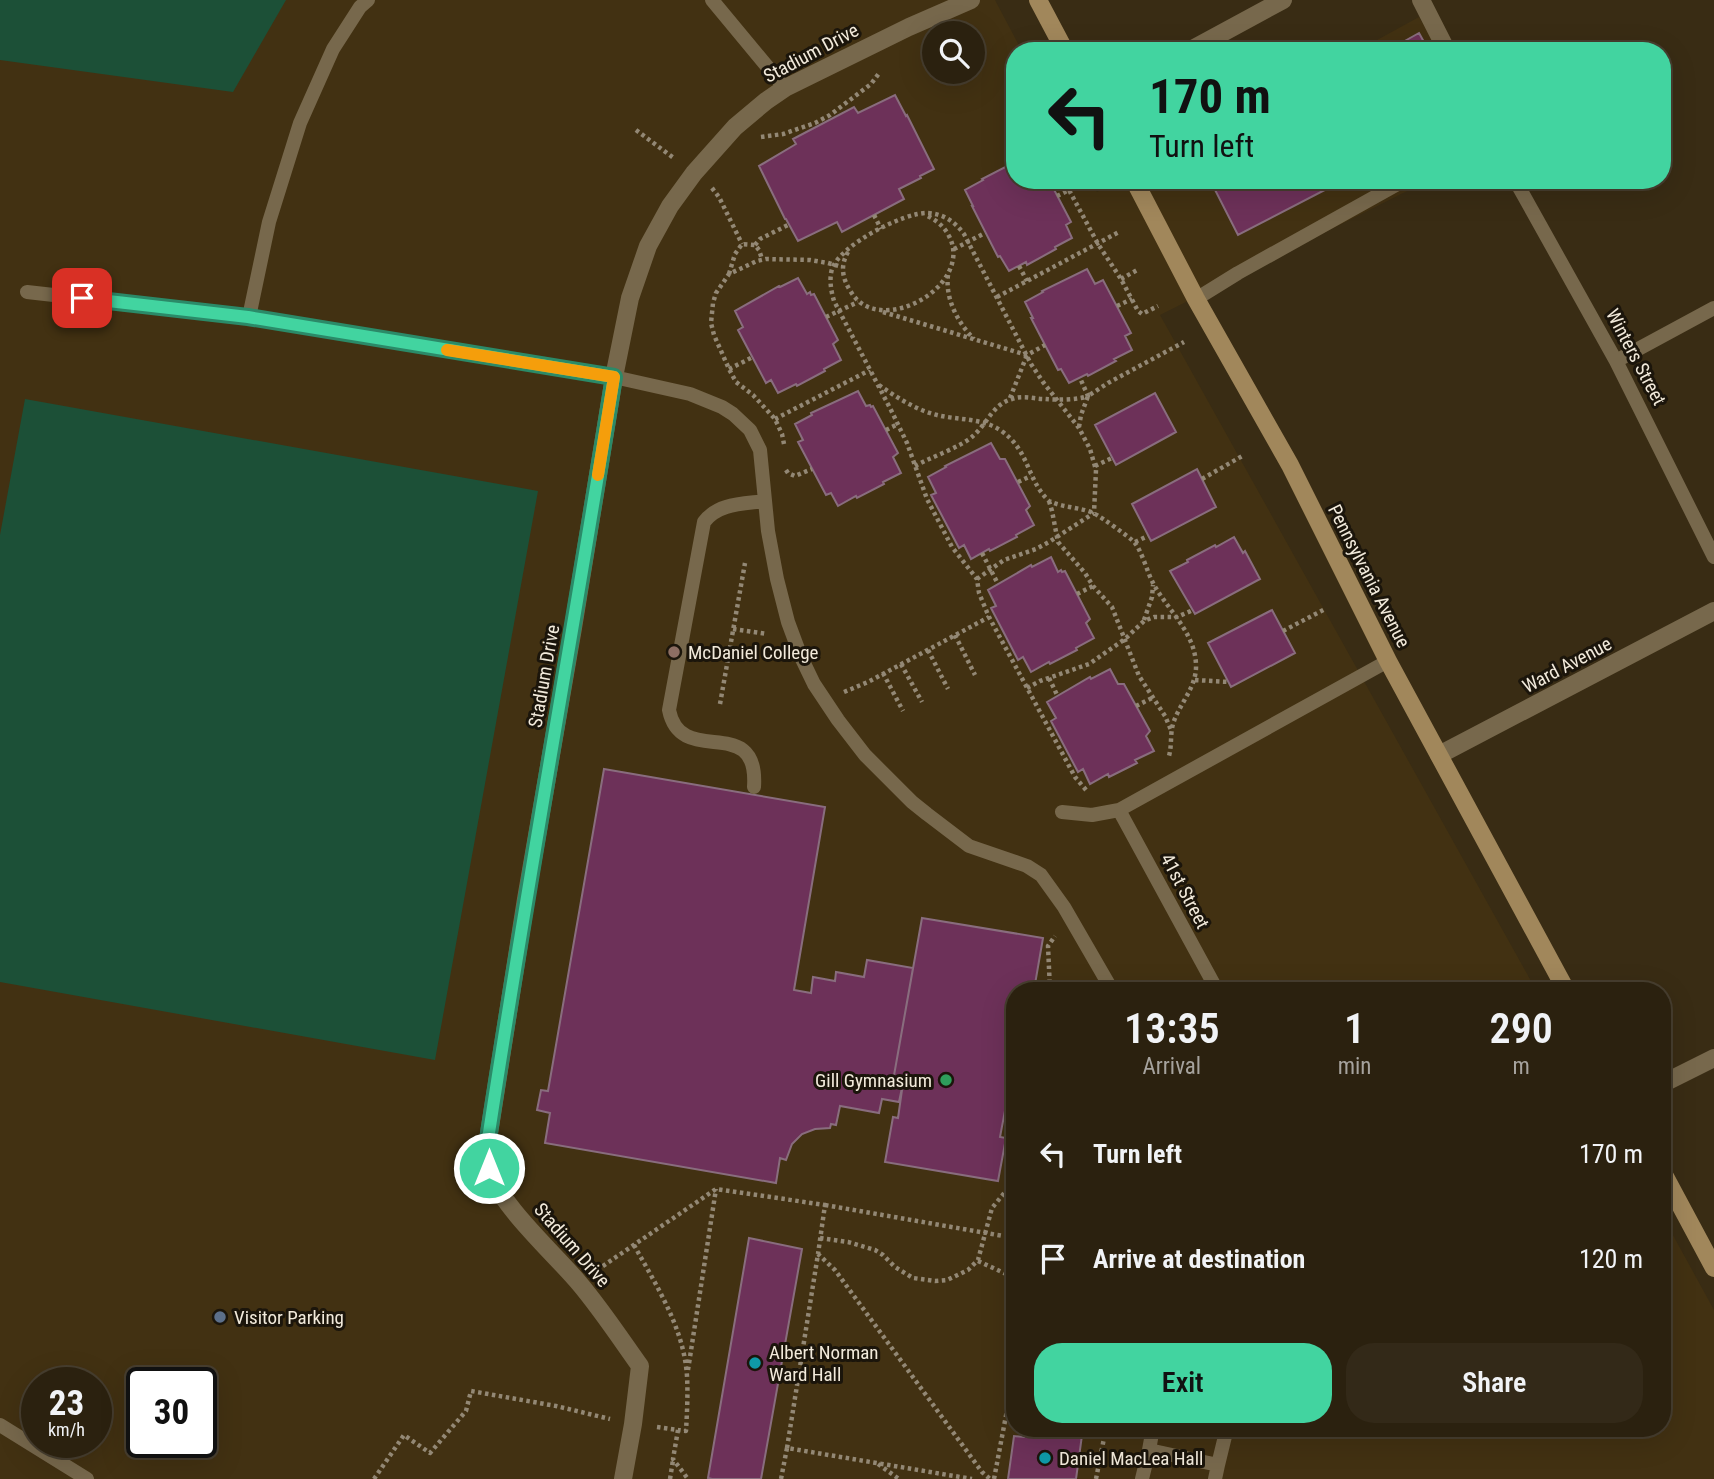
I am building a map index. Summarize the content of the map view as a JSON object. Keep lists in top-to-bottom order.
{
  "streets": {
    "main road": ["Pennsylvania Avenue"],
    "street": ["Stadium Drive", "Ward Avenue"],
    "lane": ["Winters Street", "41st Street"]
  },
  "crossings": [
    ["Pennsylvania Avenue", "Ward Avenue"]
  ],
  "places": [
    "McDaniel College",
    "Gill Gymnasium",
    "Visitor Parking",
    "Albert Norman Ward Hall",
    "Daniel MacLea Hall"
  ],
  "page": {
    "turn": ["170 m", "Turn left"],
    "eta": [
      "13:35",
      "Arrival",
      "1",
      "min",
      "290",
      "m"
    ],
    "list": [
      {
        "name": "Turn left",
        "value": "170 m"
      },
      {
        "name": "Arrive at destination",
        "value": "120 m"
      }
    ],
    "buttons": ["Exit", "Share"],
    "speed": "23 km/h",
    "limit": "30"
  }
}
